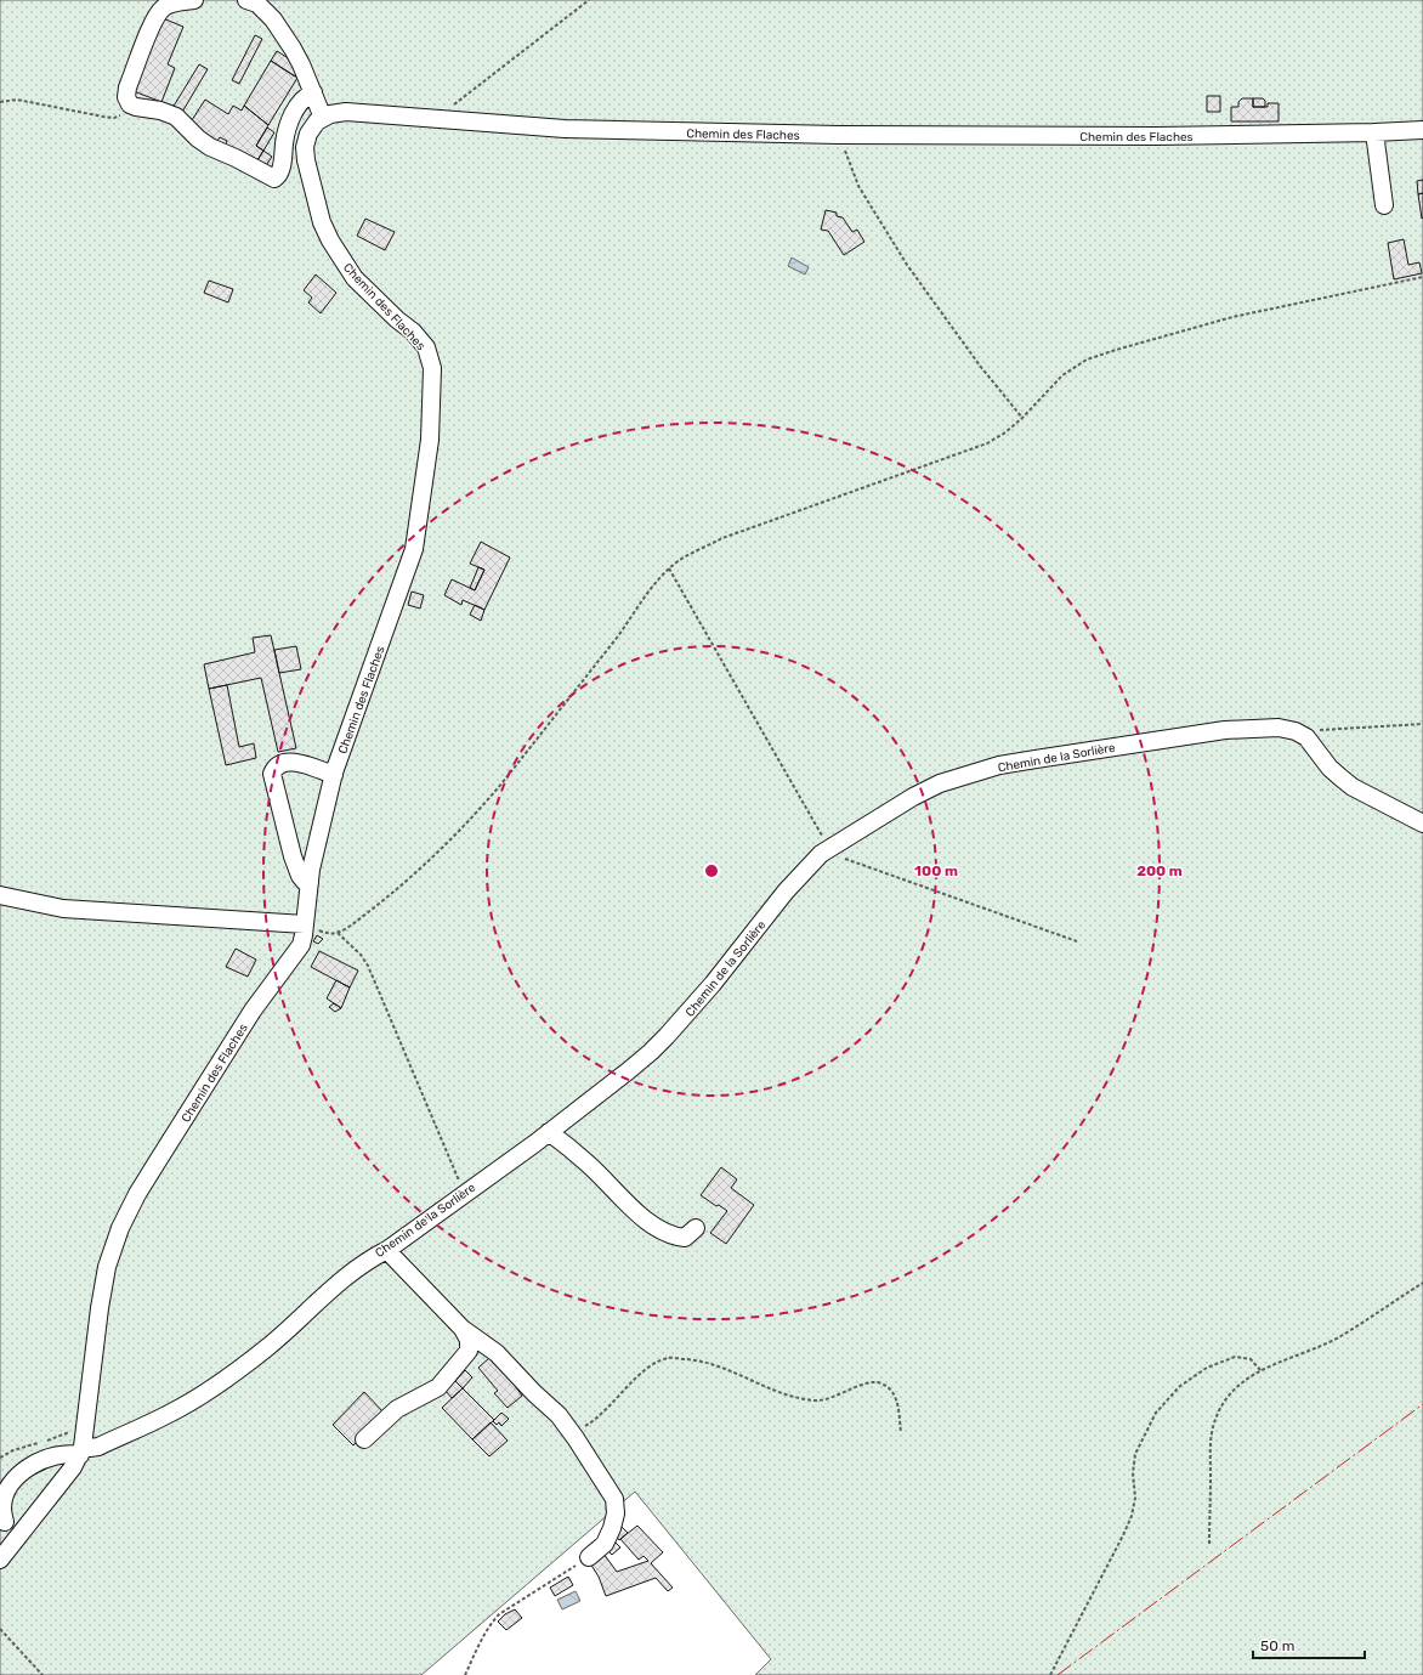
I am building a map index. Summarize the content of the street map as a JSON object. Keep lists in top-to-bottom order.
{
  "streets": {
    "street": ["Chemin des Flaches", "Chemin de la Sorlière"]
  },
  "crossings": [
    ["Chemin des Flaches", "Chemin de la Sorlière"]
  ],
  "scale_bar": "50 m",
  "rings": ["100 m", "200 m"]
}
